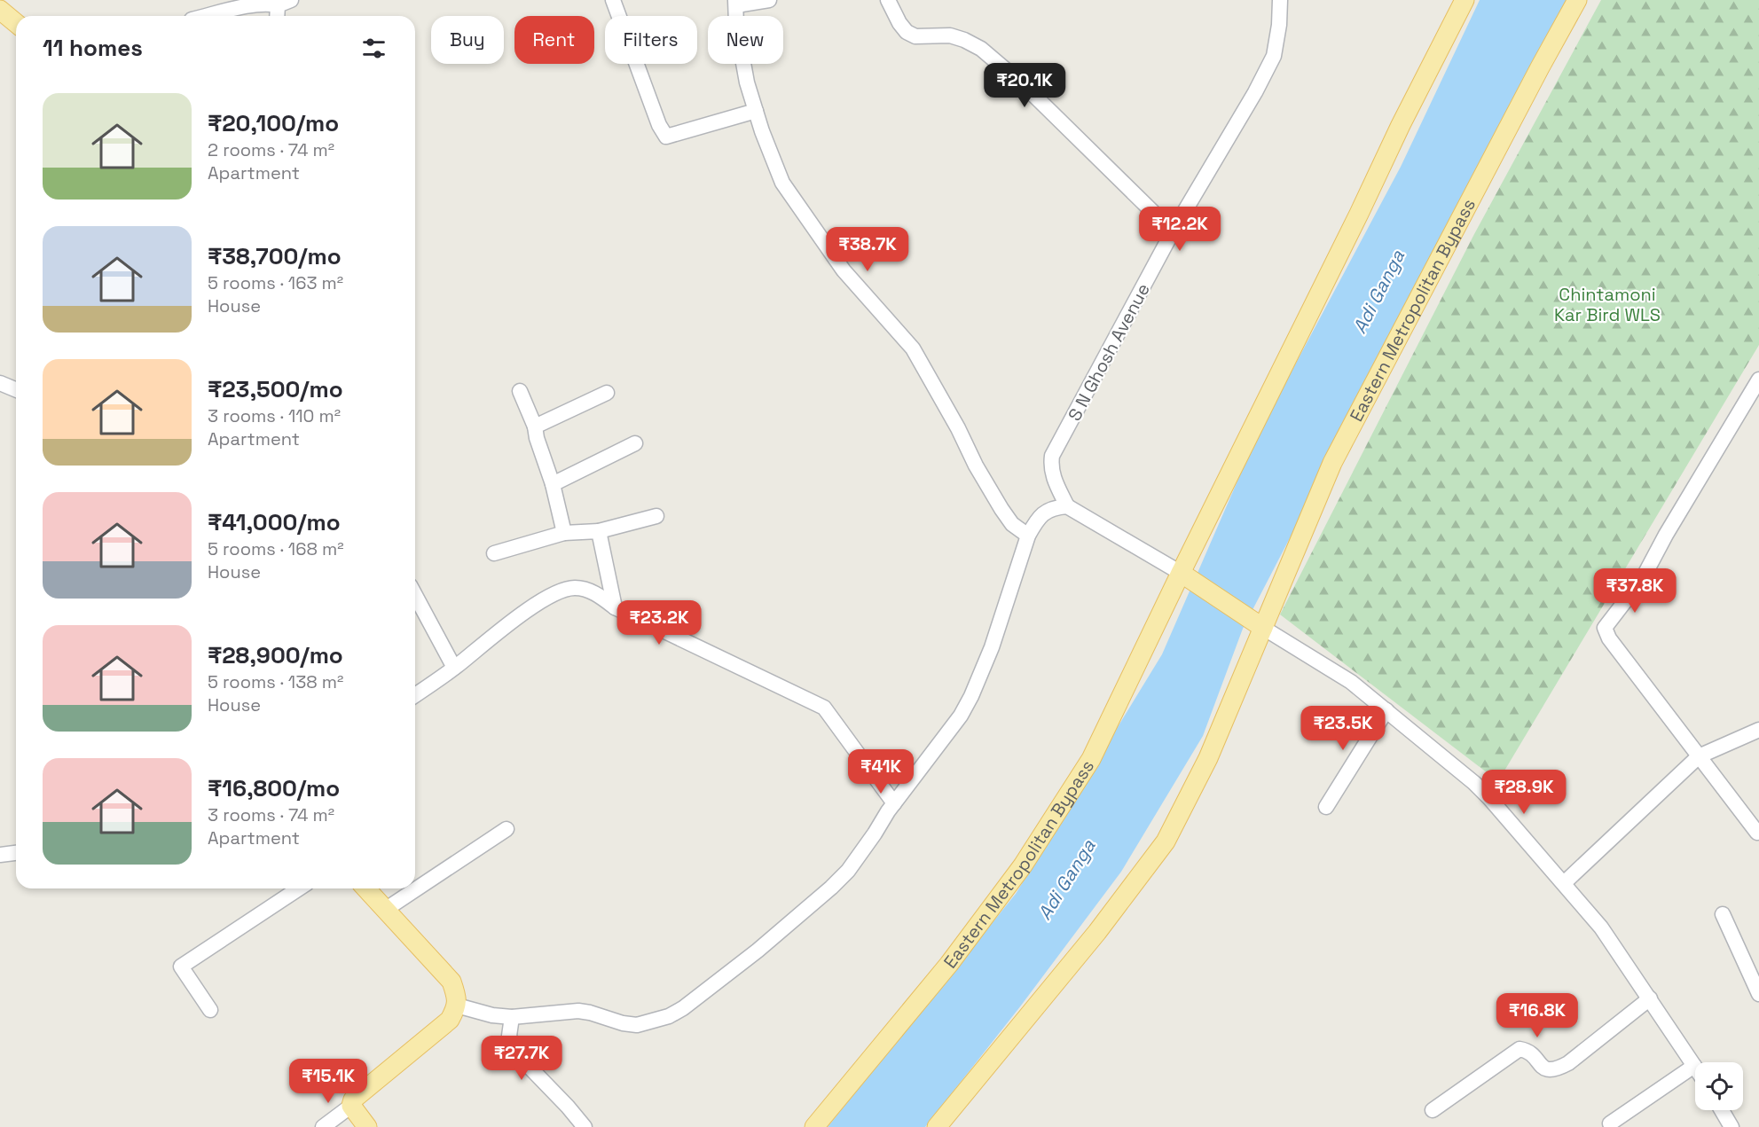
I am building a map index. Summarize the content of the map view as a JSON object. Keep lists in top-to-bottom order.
{
  "streets": {
    "main road": ["Eastern Metropolitan Bypass"],
    "street": ["S N Ghosh Avenue"]
  },
  "water": ["Adi Ganga"],
  "parks": ["Chintamoni Kar Bird WLS"],
  "page": {
    "chip": [
      "Buy",
      "Rent",
      "Filters",
      "New"
    ],
    "heading": "11 homes",
    "price": [
      "₹20.1K",
      "₹12.2K",
      "₹38.7K",
      "₹37.8K",
      "₹23.2K",
      "₹23.5K",
      "₹41K",
      "₹28.9K",
      "₹16.8K",
      "₹27.7K",
      "₹15.1K"
    ],
    "list": [
      {
        "name": "₹20,100/mo",
        "note": "2 rooms · 74 m² · Apartment"
      },
      {
        "name": "₹38,700/mo",
        "note": "5 rooms · 163 m² · House"
      },
      {
        "name": "₹23,500/mo",
        "note": "3 rooms · 110 m² · Apartment"
      },
      {
        "name": "₹41,000/mo",
        "note": "5 rooms · 168 m² · House"
      },
      {
        "name": "₹28,900/mo",
        "note": "5 rooms · 138 m² · House"
      },
      {
        "name": "₹16,800/mo",
        "note": "3 rooms · 74 m² · Apartment"
      }
    ]
  }
}
